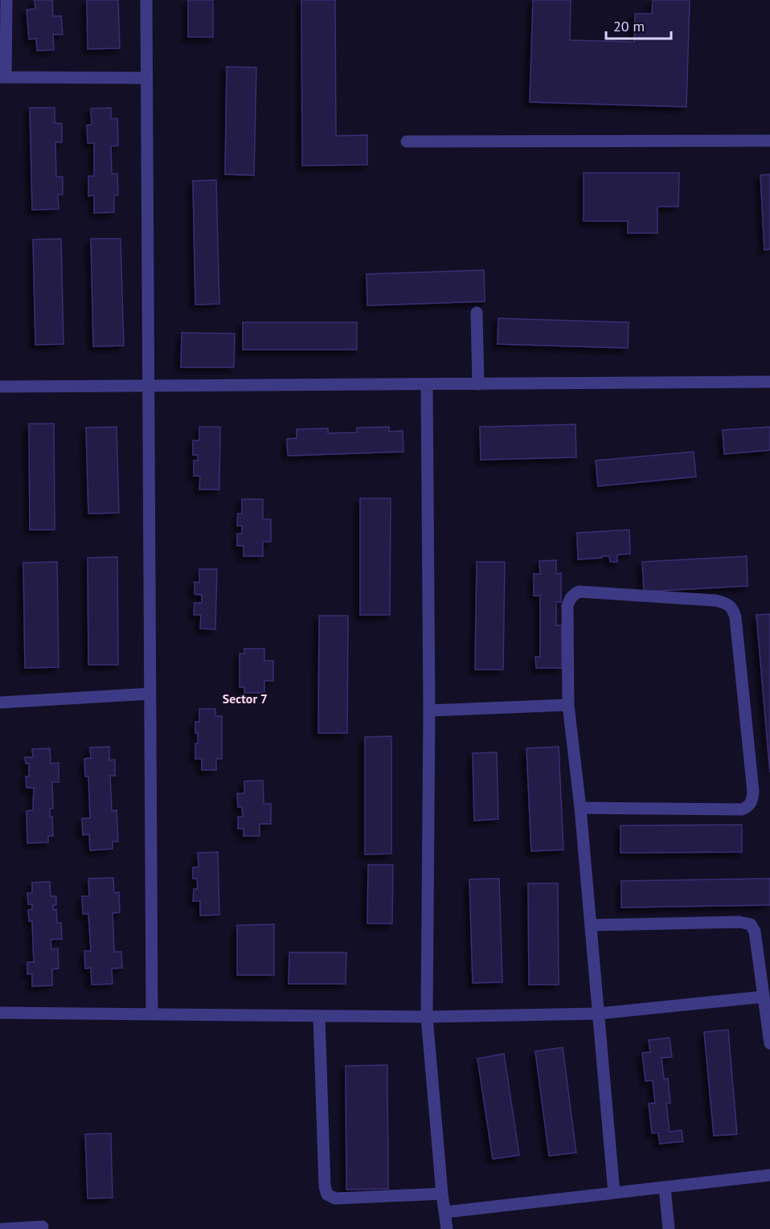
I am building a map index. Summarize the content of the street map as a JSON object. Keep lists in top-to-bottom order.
{
  "districts": ["Sector 7"],
  "scale_bar": "20 m"
}
